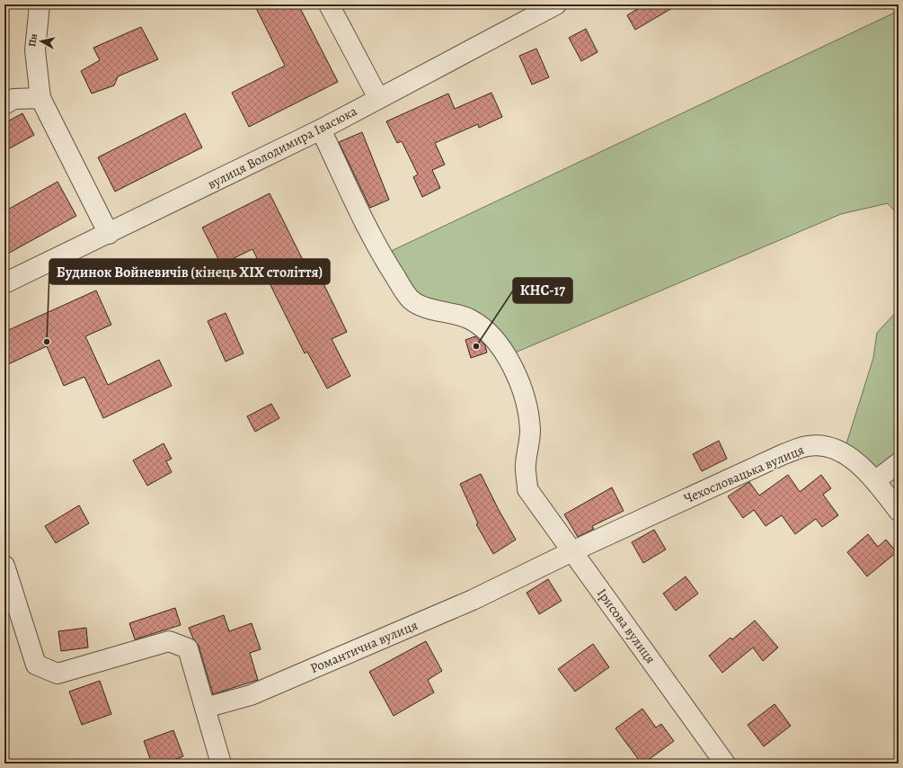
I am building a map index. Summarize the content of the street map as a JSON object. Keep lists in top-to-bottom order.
{
  "streets": {
    "street": [
      "вулиця Володимира Івасюка",
      "Чехословацька вулиця",
      "Ірисова вулиця",
      "Романтична вулиця"
    ]
  },
  "crossings": [
    ["вулиця Володимира Івасюка", "Ірисова вулиця"],
    ["Чехословацька вулиця", "Ірисова вулиця"],
    ["Чехословацька вулиця", "Романтична вулиця"],
    ["Ірисова вулиця", "Романтична вулиця"]
  ],
  "places": ["Будинок Войневичів (кінець ХІХ століття)", "КНС-17"],
  "north": "left"
}
